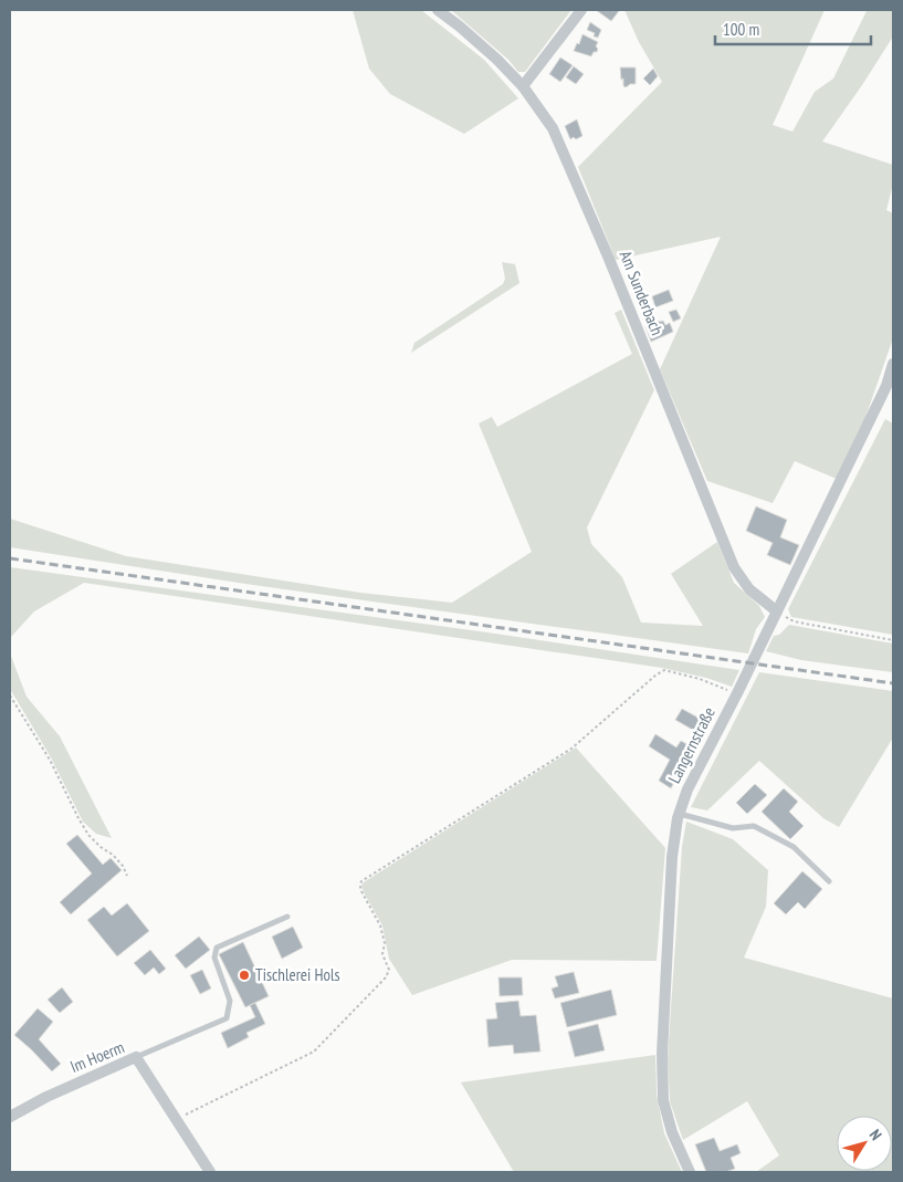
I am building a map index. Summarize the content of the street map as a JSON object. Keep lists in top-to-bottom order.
{
  "streets": {
    "street": ["Am Sunderbach", "Langernstraße", "Im Hoerm"]
  },
  "crossings": [
    ["Am Sunderbach", "Langernstraße"]
  ],
  "places": ["Tischlerei Hols"],
  "scale_bar": "100 m",
  "north": "top right"
}
